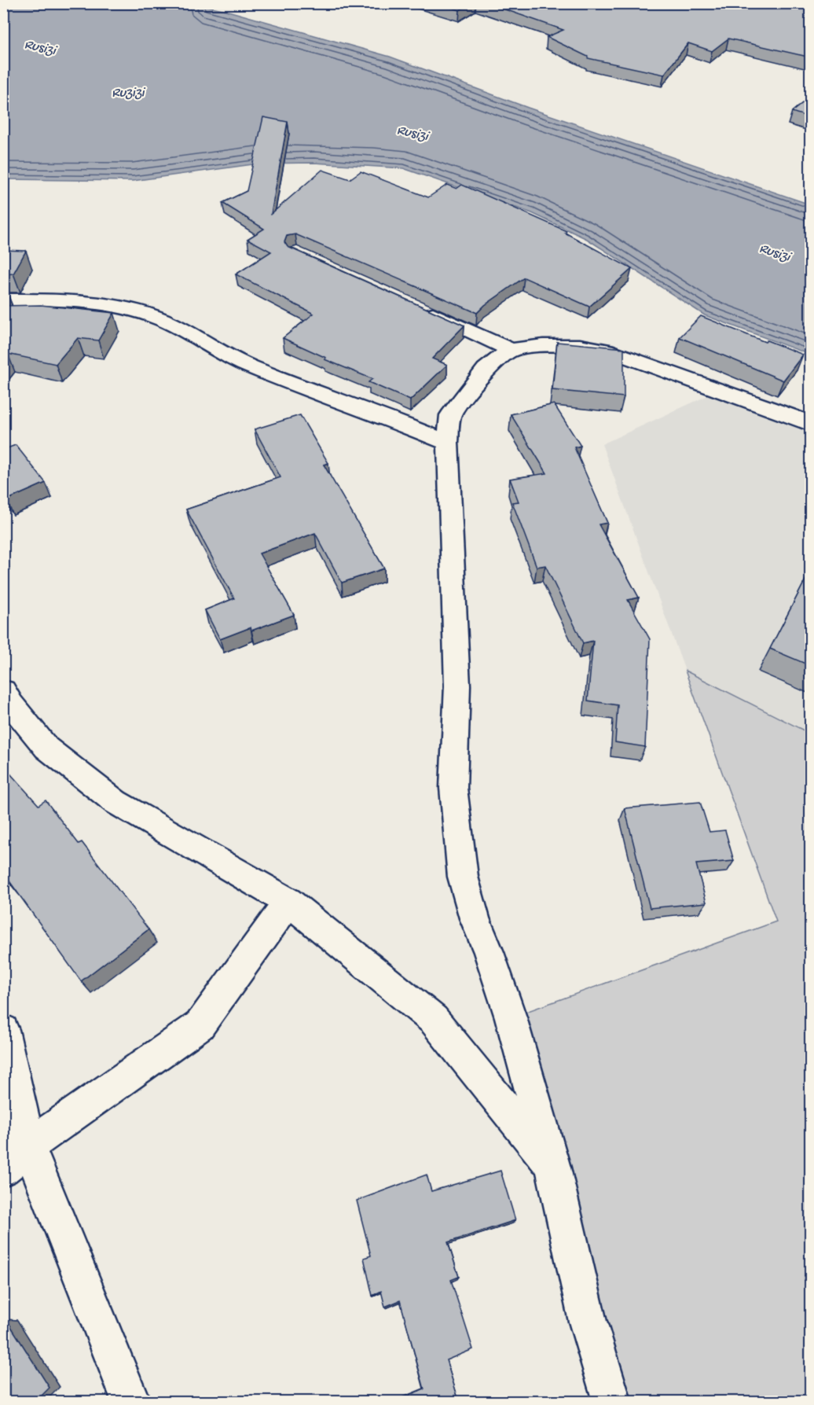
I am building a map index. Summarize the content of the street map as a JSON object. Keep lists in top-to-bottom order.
{
  "water": ["Rusizi", "Ruzizi"]
}
